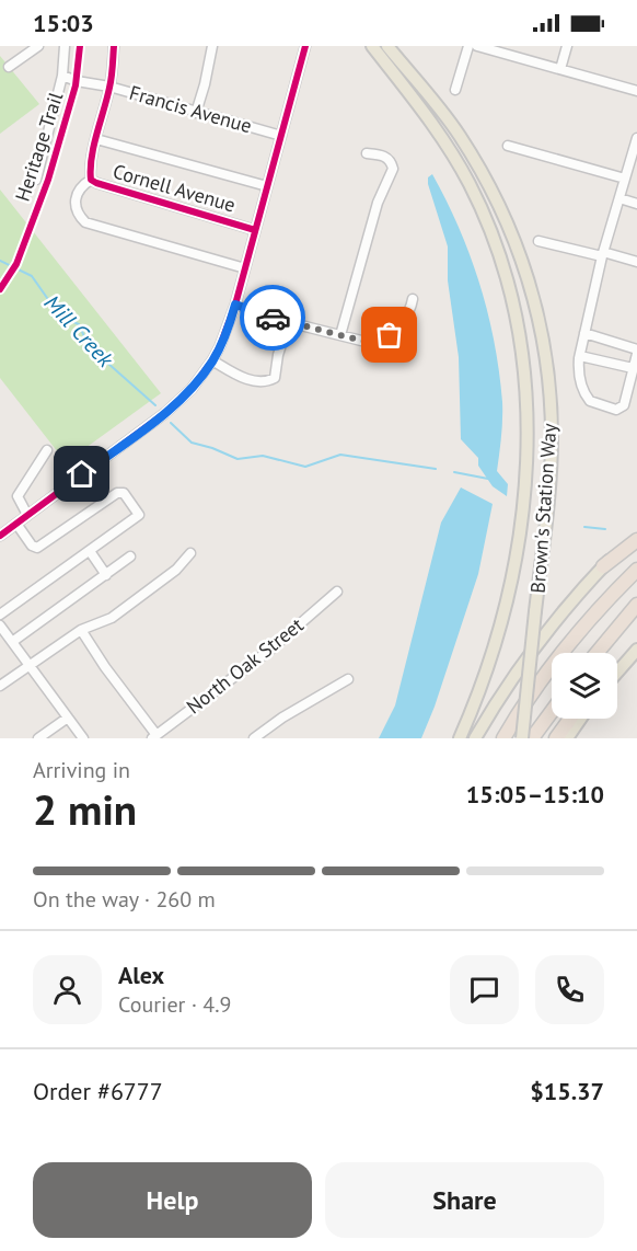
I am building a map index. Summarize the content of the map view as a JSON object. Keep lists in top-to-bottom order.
{
  "streets": {
    "main road": ["Brown's Station Way"],
    "street": ["Francis Avenue", "Cornell Avenue", "North Oak Street"],
    "cycle path": ["Heritage Trail"]
  },
  "water": ["Mill Creek"],
  "page": {
    "status": "15:03",
    "heading": ["2 min", "Arriving in", "15:05–15:10"],
    "panel": [
      "Alex",
      "Courier · 4.9",
      "Order #6777",
      "$15.37"
    ],
    "bar": "On the way · 260 m",
    "buttons": ["Help", "Share"]
  }
}
